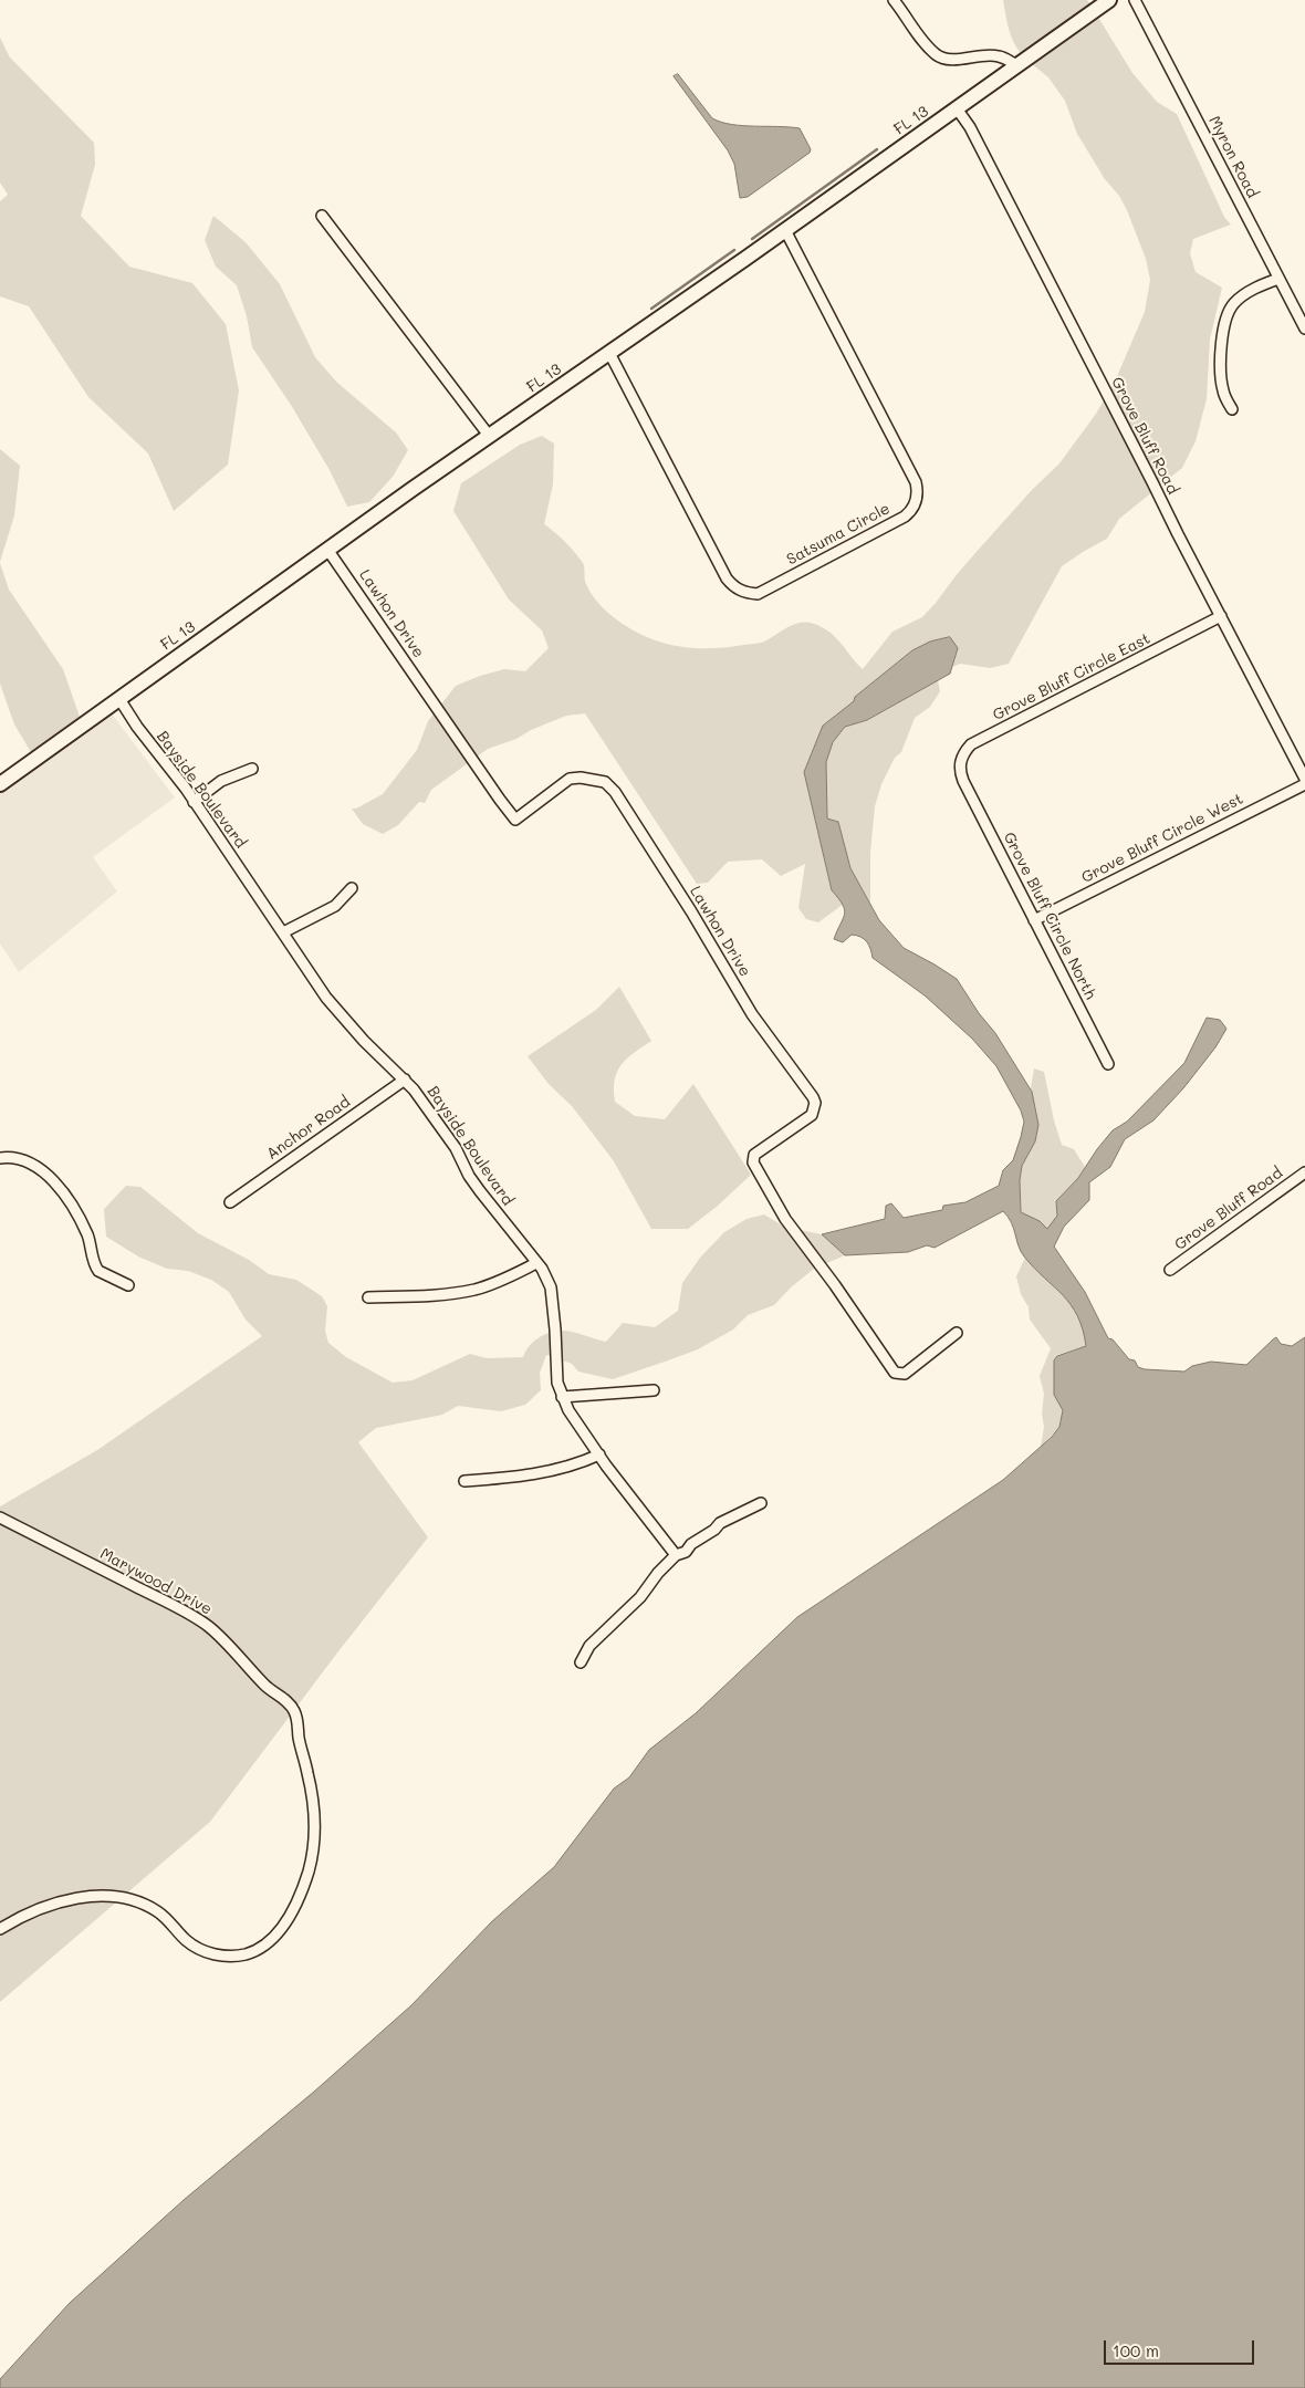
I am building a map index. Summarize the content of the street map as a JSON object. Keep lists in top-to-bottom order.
{
  "streets": {
    "main road": ["FL 13"],
    "street": [
      "Myron Road",
      "Grove Bluff Road",
      "Satsuma Circle",
      "Lawhon Drive",
      "Grove Bluff Circle East",
      "Bayside Boulevard",
      "Grove Bluff Circle West",
      "Grove Bluff Circle North",
      "Anchor Road",
      "Marywood Drive"
    ]
  },
  "crossings": [
    ["FL 13", "Grove Bluff Road"],
    ["FL 13", "Satsuma Circle"],
    ["FL 13", "Lawhon Drive"],
    ["FL 13", "Bayside Boulevard"],
    ["Grove Bluff Road", "Grove Bluff Circle East"],
    ["Grove Bluff Circle East", "Grove Bluff Circle North"],
    ["Bayside Boulevard", "Anchor Road"],
    ["Grove Bluff Circle West", "Grove Bluff Circle North"]
  ],
  "scale_bar": "100 m"
}
